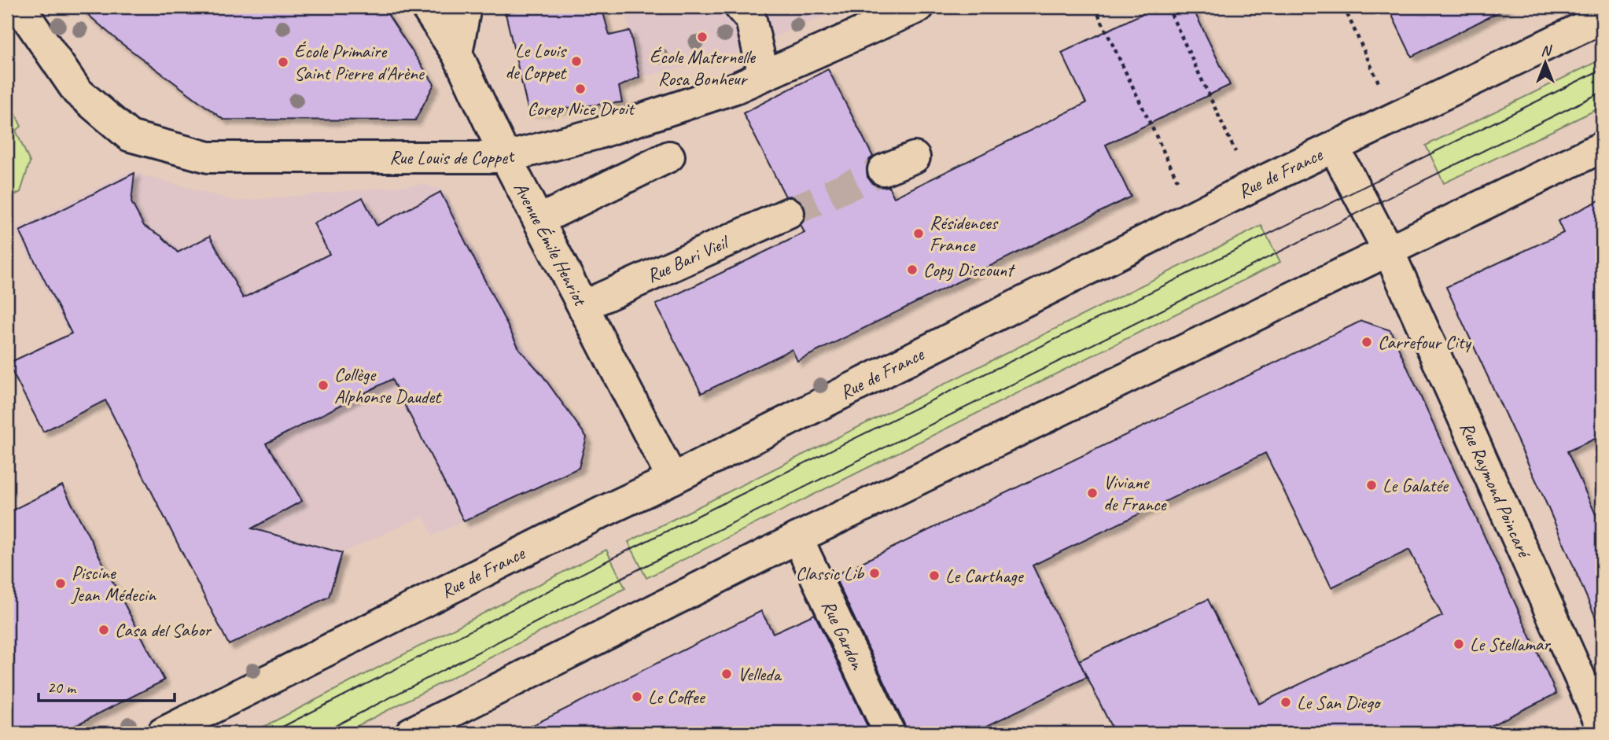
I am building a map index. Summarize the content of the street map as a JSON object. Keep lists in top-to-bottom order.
{
  "streets": {
    "main road": [
      "Rue Louis de Coppet",
      "Rue de France",
      "Avenue Émile Henriot",
      "Rue Bari Vieil",
      "Rue Raymond Poincaré",
      "Rue Gardon"
    ]
  },
  "crossings": [
    ["Rue Louis de Coppet", "Avenue Émile Henriot"],
    ["Rue de France", "Avenue Émile Henriot"],
    ["Rue de France", "Rue Raymond Poincaré"],
    ["Avenue Émile Henriot", "Rue Bari Vieil"]
  ],
  "places": [
    "École Maternelle Rosa Bonheur",
    "Le Louis de Coppet",
    "École Primaire Saint Pierre d'Arène",
    "Corep Nice Droit",
    "Résidences France",
    "Copy Discount",
    "Carrefour City",
    "Collège Alphonse Daudet",
    "Le Galatée",
    "Viviane de France",
    "Classic Lib",
    "Le Carthage",
    "Piscine Jean Médecin",
    "Casa del Sabor",
    "Le Stellamar",
    "Velleda",
    "Le Coffee",
    "Le San Diego"
  ],
  "scale_bar": "20 m",
  "north": "top"
}
